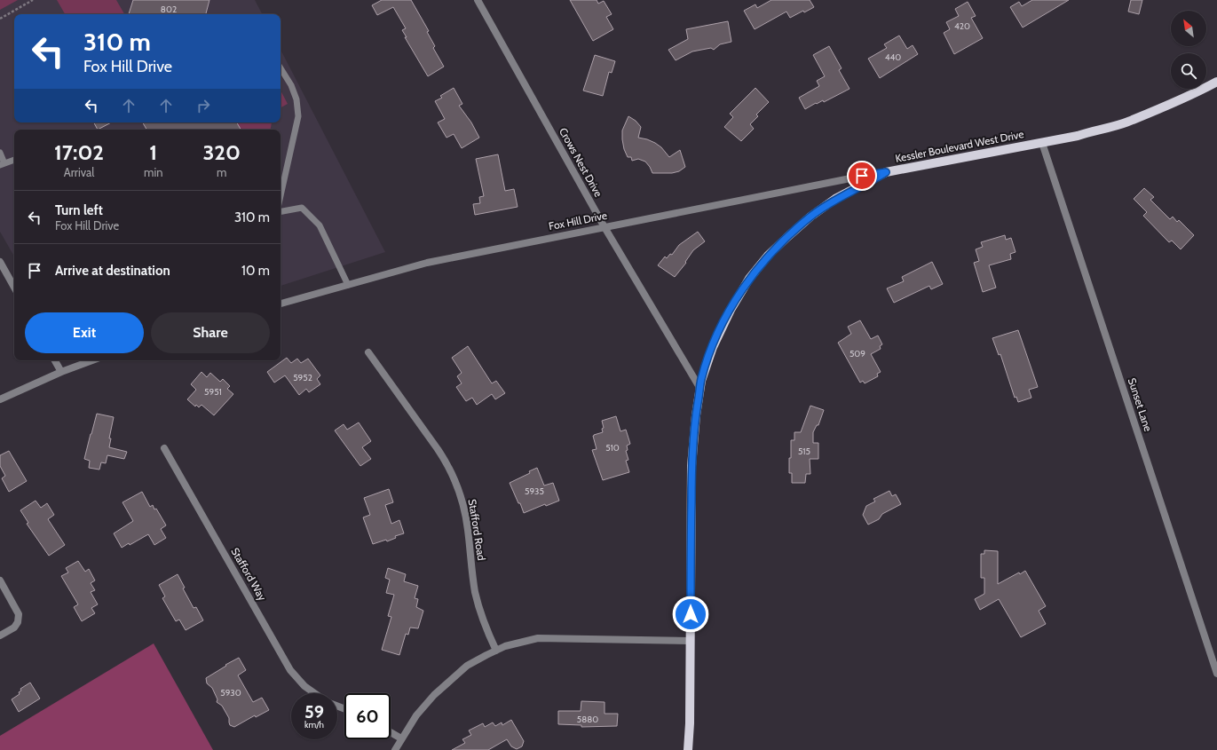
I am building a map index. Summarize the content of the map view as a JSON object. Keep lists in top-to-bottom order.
{
  "streets": {
    "main road": ["Kessler Boulevard West Drive"],
    "street": [
      "Crows Nest Drive",
      "Fox Hill Drive",
      "Sunset Lane",
      "Stafford Road",
      "Stafford Way"
    ]
  },
  "crossings": [
    ["Kessler Boulevard West Drive", "Crows Nest Drive"],
    ["Kessler Boulevard West Drive", "Fox Hill Drive"],
    ["Kessler Boulevard West Drive", "Sunset Lane"],
    ["Crows Nest Drive", "Fox Hill Drive"]
  ],
  "house_numbers": [
    "802",
    "420",
    "440",
    "509",
    "5952",
    "5951",
    "510",
    "515",
    "5935",
    "5930",
    "5880"
  ],
  "north": "top left",
  "page": {
    "turn": ["310 m", "Fox Hill Drive"],
    "eta": [
      "17:02",
      "Arrival",
      "1",
      "min",
      "320",
      "m"
    ],
    "list": [
      {
        "name": "Turn left",
        "note": "Fox Hill Drive",
        "value": "310 m"
      },
      {
        "name": "Arrive at destination",
        "value": "10 m"
      }
    ],
    "buttons": ["Exit", "Share"],
    "speed": "59 km/h",
    "limit": "60"
  }
}
